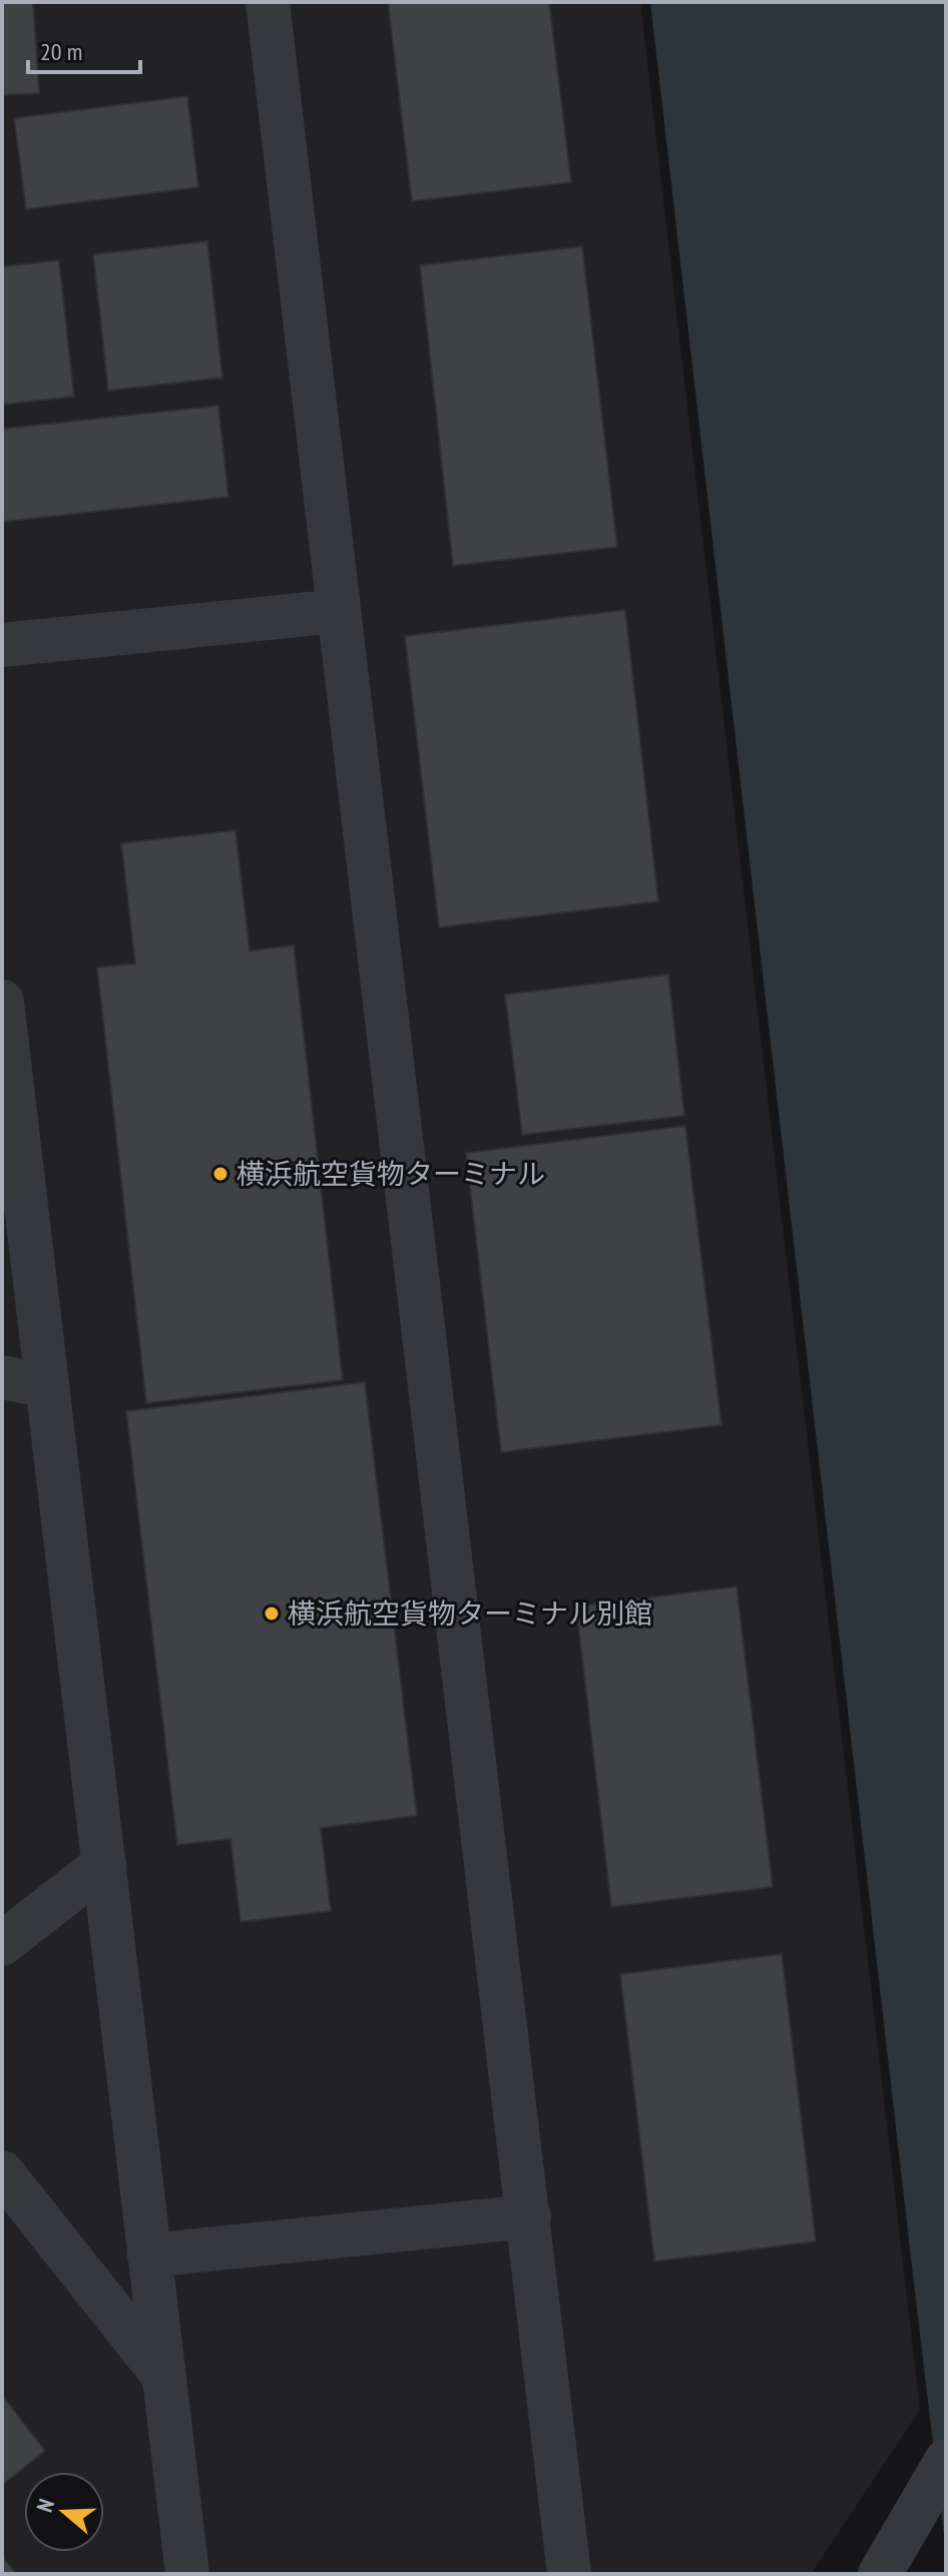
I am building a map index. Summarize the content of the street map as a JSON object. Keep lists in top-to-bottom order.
{
  "places": ["横浜航空貨物ターミナル", "横浜航空貨物ターミナル別館"],
  "scale_bar": "20 m",
  "north": "left"
}
